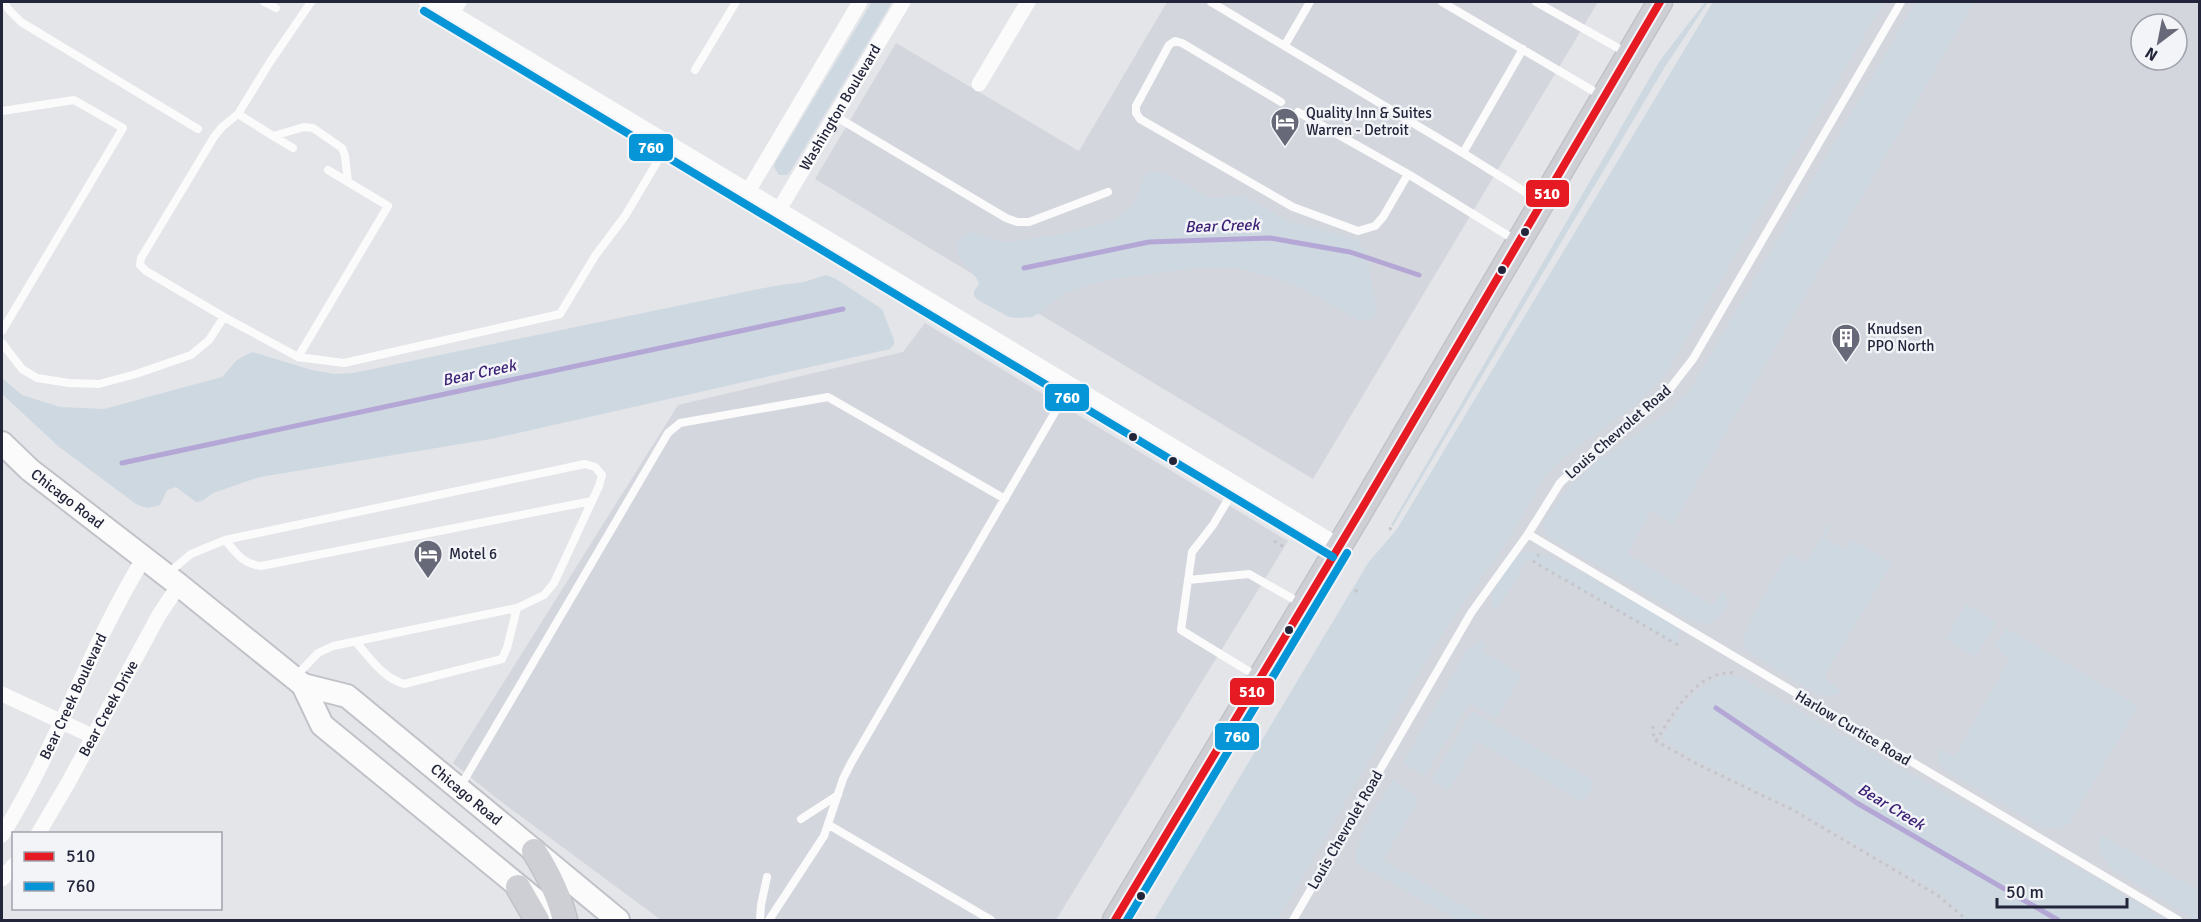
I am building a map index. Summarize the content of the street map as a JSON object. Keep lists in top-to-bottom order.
{
  "streets": {
    "main road": ["Chicago Road"],
    "street": ["Washington Boulevard", "Bear Creek Boulevard", "Bear Creek Drive"],
    "lane": ["Louis Chevrolet Road", "Harlow Curtice Road"]
  },
  "crossings": [
    ["Louis Chevrolet Road", "Harlow Curtice Road"],
    ["Chicago Road", "Bear Creek Boulevard"],
    ["Chicago Road", "Bear Creek Drive"]
  ],
  "water": ["Bear Creek"],
  "places": {
    "hotel": ["Quality Inn & Suites Warren - Detroit", "Motel 6"],
    "building": ["Knudsen PPO North"]
  },
  "lines": ["transit line 510", "transit line 760"],
  "legend": ["510", "760"],
  "scale_bar": "50 m",
  "north": "bottom left"
}
